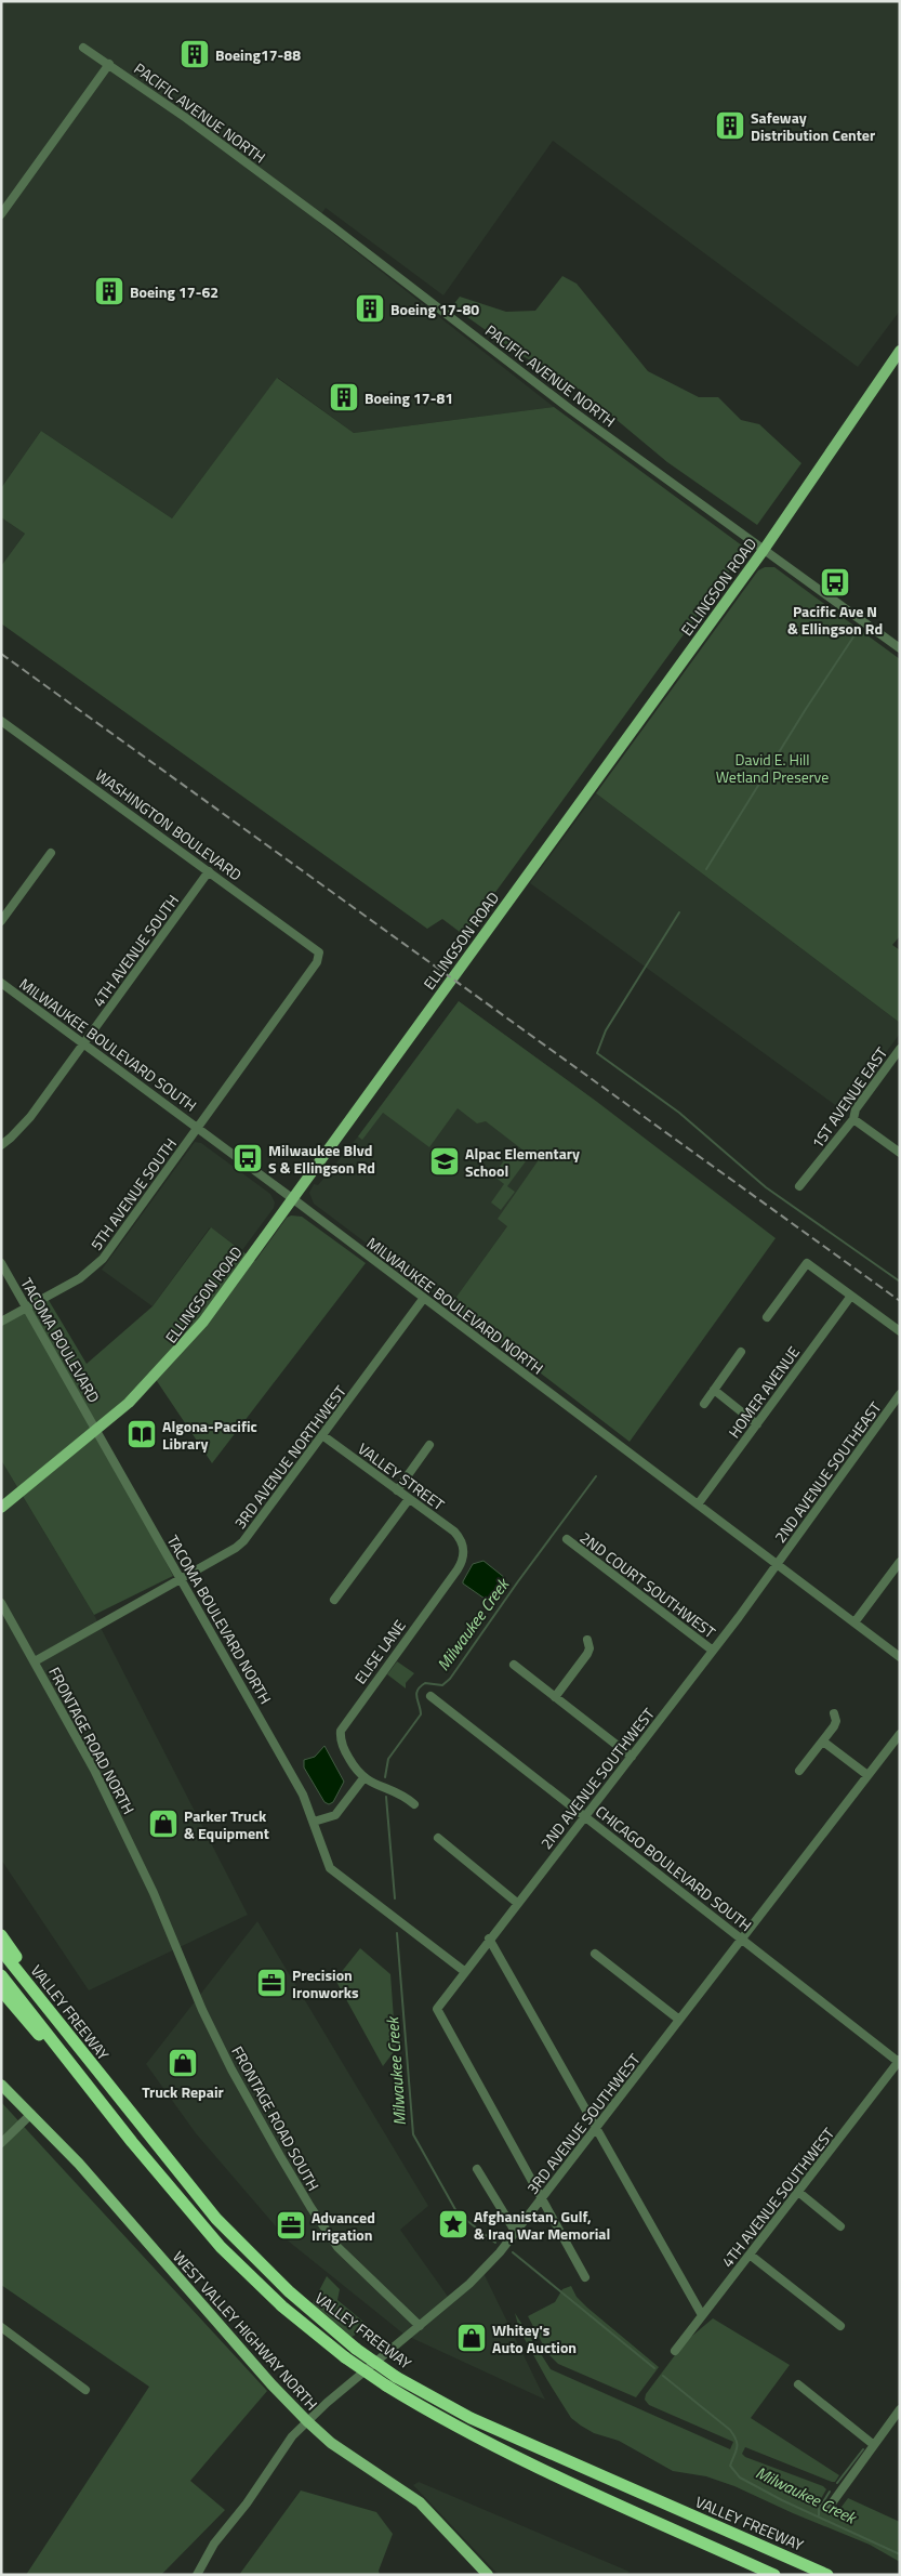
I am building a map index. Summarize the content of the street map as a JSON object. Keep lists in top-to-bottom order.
{
  "streets": {
    "highway": ["VALLEY FREEWAY"],
    "main road": ["ELLINGSON ROAD", "WEST VALLEY HIGHWAY NORTH"],
    "street": [
      "PACIFIC AVENUE NORTH",
      "WASHINGTON BOULEVARD",
      "4TH AVENUE SOUTH",
      "MILWAUKEE BOULEVARD SOUTH",
      "1ST AVENUE EAST",
      "5TH AVENUE SOUTH",
      "MILWAUKEE BOULEVARD NORTH",
      "TACOMA BOULEVARD",
      "HOMER AVENUE",
      "3RD AVENUE NORTHWEST",
      "2ND AVENUE SOUTHEAST",
      "VALLEY STREET",
      "2ND COURT SOUTHWEST",
      "TACOMA BOULEVARD NORTH",
      "ELISE LANE",
      "FRONTAGE ROAD NORTH",
      "2ND AVENUE SOUTHWEST",
      "CHICAGO BOULEVARD SOUTH",
      "FRONTAGE ROAD SOUTH",
      "3RD AVENUE SOUTHWEST",
      "4TH AVENUE SOUTHWEST"
    ]
  },
  "crossings": [
    ["PACIFIC AVENUE NORTH", "ELLINGSON ROAD"],
    ["ELLINGSON ROAD", "MILWAUKEE BOULEVARD NORTH"],
    ["ELLINGSON ROAD", "TACOMA BOULEVARD"],
    ["ELLINGSON ROAD", "TACOMA BOULEVARD NORTH"],
    ["WASHINGTON BOULEVARD", "4TH AVENUE SOUTH"],
    ["WASHINGTON BOULEVARD", "5TH AVENUE SOUTH"],
    ["4TH AVENUE SOUTH", "MILWAUKEE BOULEVARD SOUTH"],
    ["MILWAUKEE BOULEVARD SOUTH", "5TH AVENUE SOUTH"],
    ["MILWAUKEE BOULEVARD SOUTH", "MILWAUKEE BOULEVARD NORTH"],
    ["5TH AVENUE SOUTH", "MILWAUKEE BOULEVARD NORTH"],
    ["5TH AVENUE SOUTH", "TACOMA BOULEVARD"],
    ["MILWAUKEE BOULEVARD NORTH", "HOMER AVENUE"],
    ["MILWAUKEE BOULEVARD NORTH", "3RD AVENUE NORTHWEST"],
    ["TACOMA BOULEVARD", "TACOMA BOULEVARD NORTH"],
    ["3RD AVENUE NORTHWEST", "VALLEY STREET"],
    ["3RD AVENUE NORTHWEST", "TACOMA BOULEVARD NORTH"],
    ["3RD AVENUE NORTHWEST", "FRONTAGE ROAD NORTH"],
    ["2ND AVENUE SOUTHEAST", "2ND AVENUE SOUTHWEST"],
    ["VALLEY STREET", "ELISE LANE"],
    ["2ND COURT SOUTHWEST", "2ND AVENUE SOUTHWEST"],
    ["TACOMA BOULEVARD NORTH", "2ND AVENUE SOUTHWEST"],
    ["FRONTAGE ROAD NORTH", "FRONTAGE ROAD SOUTH"],
    ["2ND AVENUE SOUTHWEST", "CHICAGO BOULEVARD SOUTH"],
    ["2ND AVENUE SOUTHWEST", "3RD AVENUE SOUTHWEST"],
    ["CHICAGO BOULEVARD SOUTH", "3RD AVENUE SOUTHWEST"],
    ["CHICAGO BOULEVARD SOUTH", "4TH AVENUE SOUTHWEST"],
    ["FRONTAGE ROAD SOUTH", "3RD AVENUE SOUTHWEST"],
    ["3RD AVENUE SOUTHWEST", "WEST VALLEY HIGHWAY NORTH"]
  ],
  "water": ["Milwaukee Creek"],
  "parks": ["David E. Hill Wetland Preserve"],
  "places": {
    "building": [
      "Boeing17-88",
      "Safeway Distribution Center",
      "Boeing 17-62",
      "Boeing 17-80",
      "Boeing 17-81"
    ],
    "bus stop": ["Pacific Ave N & Ellingson Rd", "Milwaukee Blvd S & Ellingson Rd"],
    "school or university": ["Alpac Elementary School"],
    "library": ["Algona-Pacific Library"],
    "shop": ["Parker Truck & Equipment", "Truck Repair", "Whitey's Auto Auction"],
    "office": ["Precision Ironworks", "Advanced Irrigation"],
    "place": ["Afghanistan, Gulf, & Iraq War Memorial"]
  }
}
